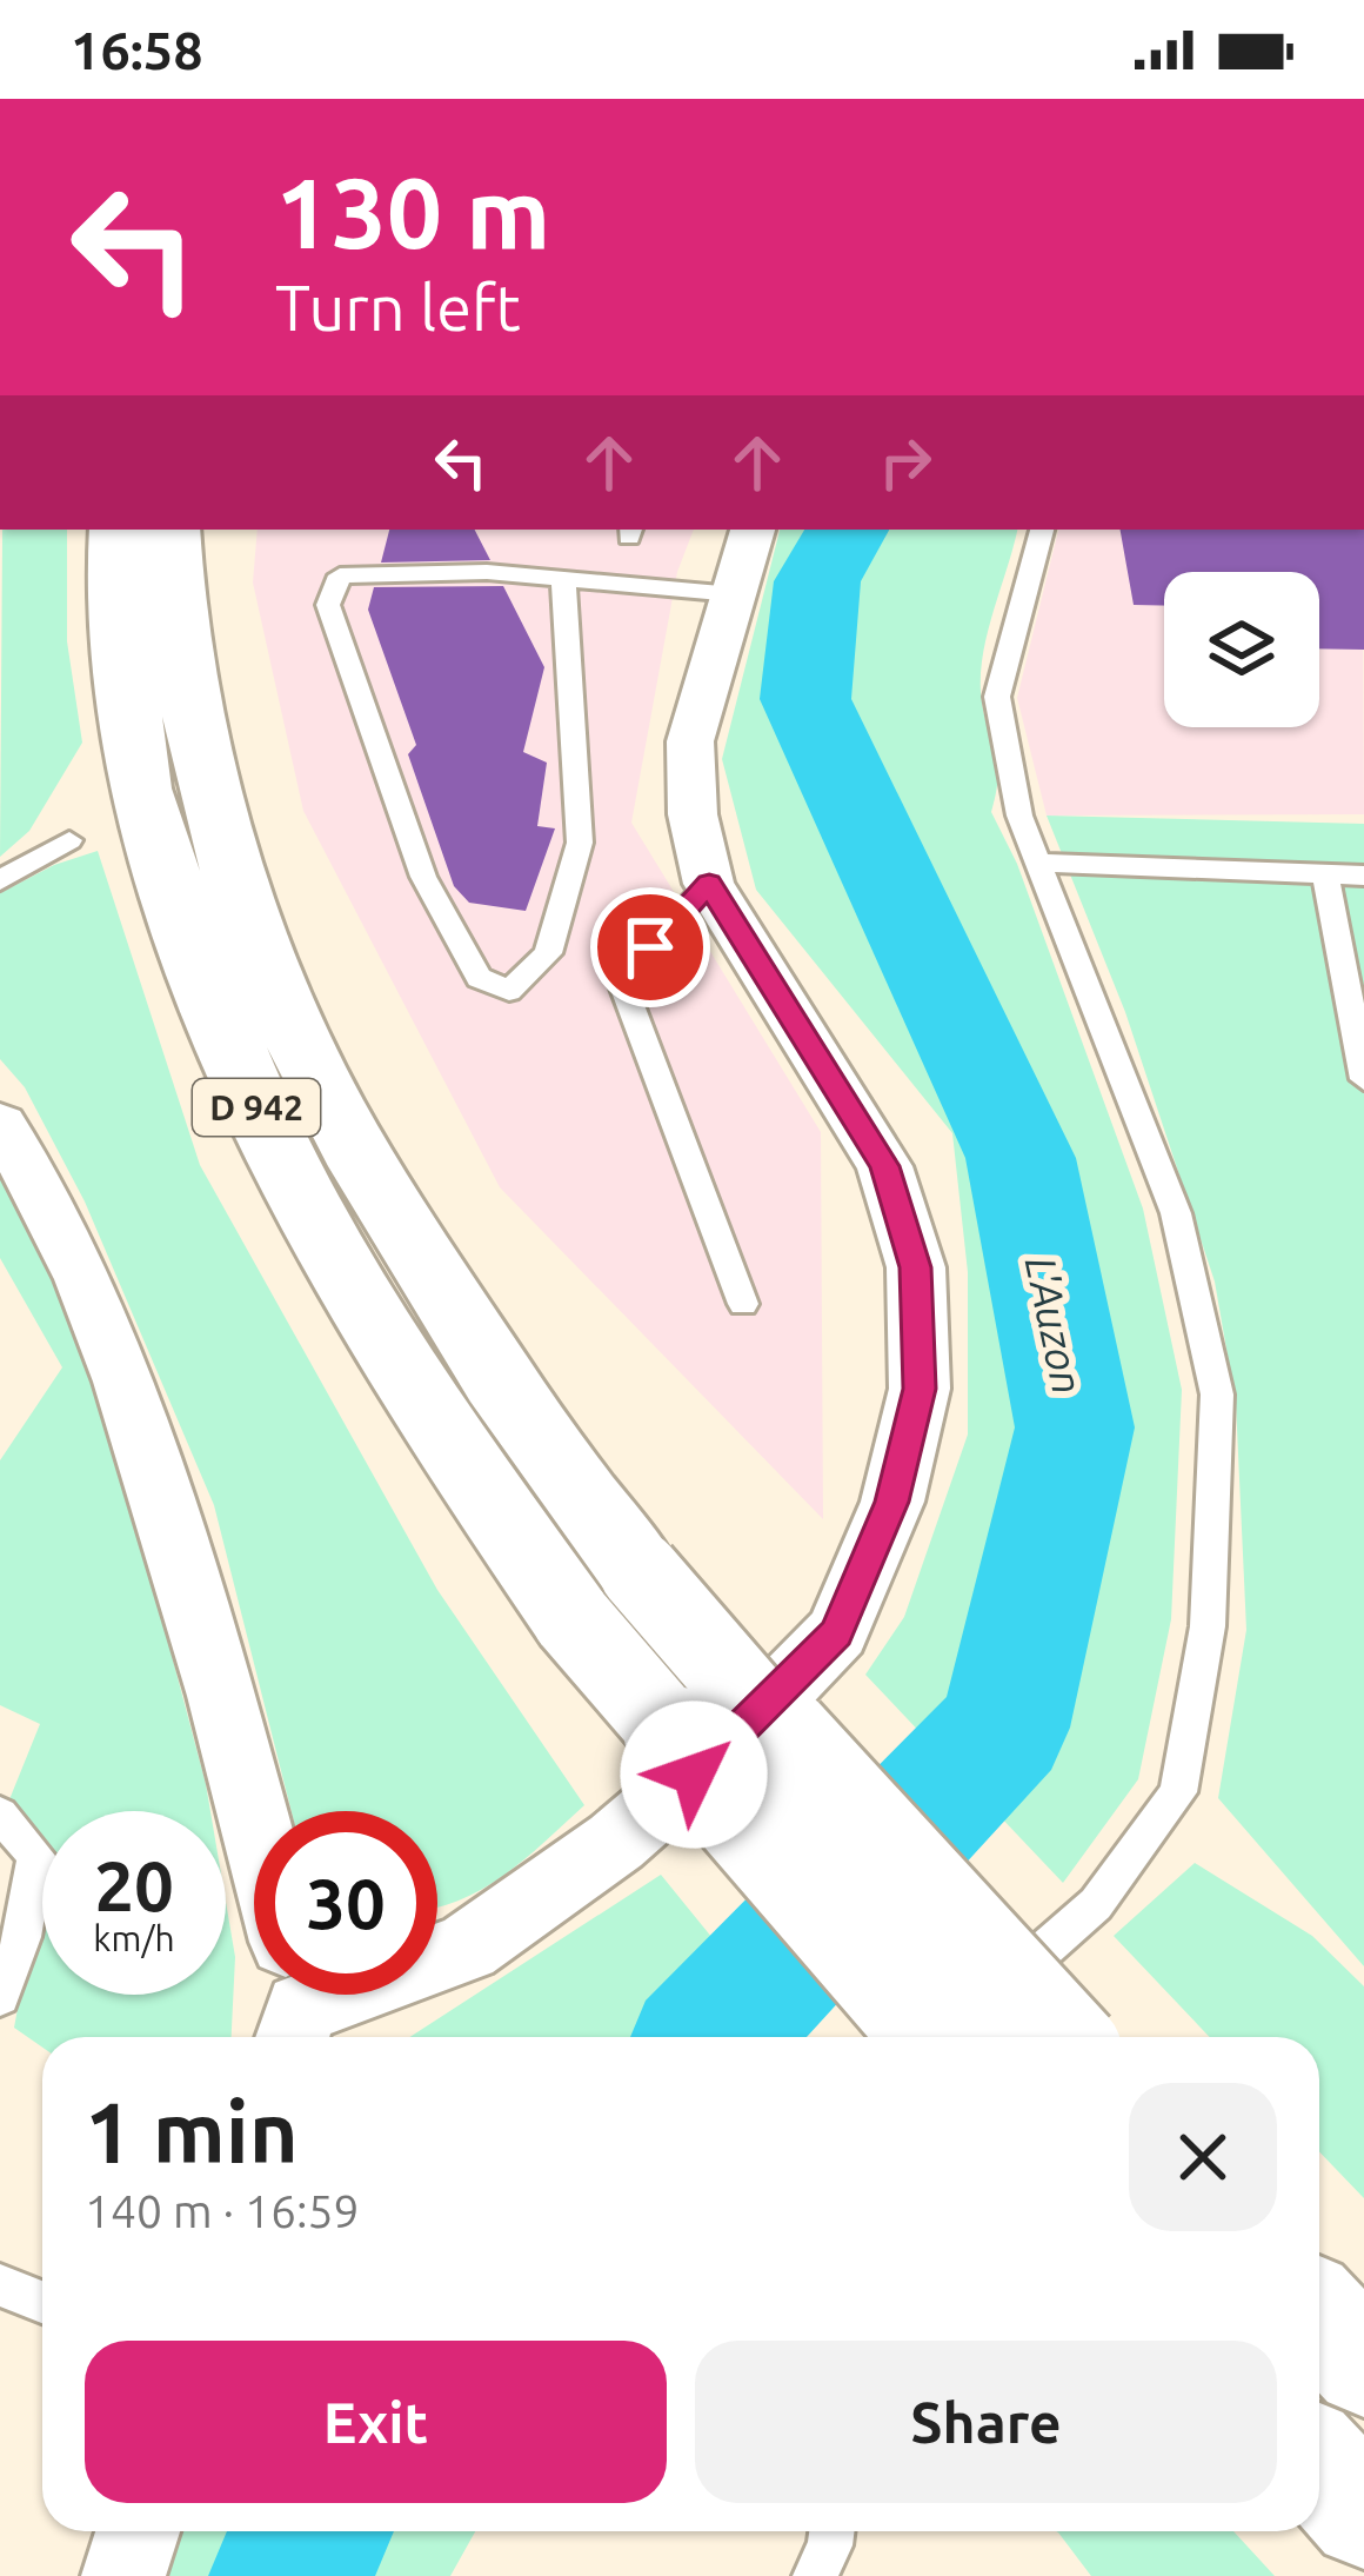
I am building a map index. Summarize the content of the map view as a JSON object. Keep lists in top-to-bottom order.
{
  "streets": {
    "main road": ["D 942"]
  },
  "water": ["L'Auzon"],
  "page": {
    "status": "16:58",
    "turn": ["130 m", "Turn left"],
    "speed": "20 km/h",
    "limit": "30",
    "heading": ["1 min", "140 m · 16:59"],
    "buttons": ["Exit", "Share"]
  }
}
